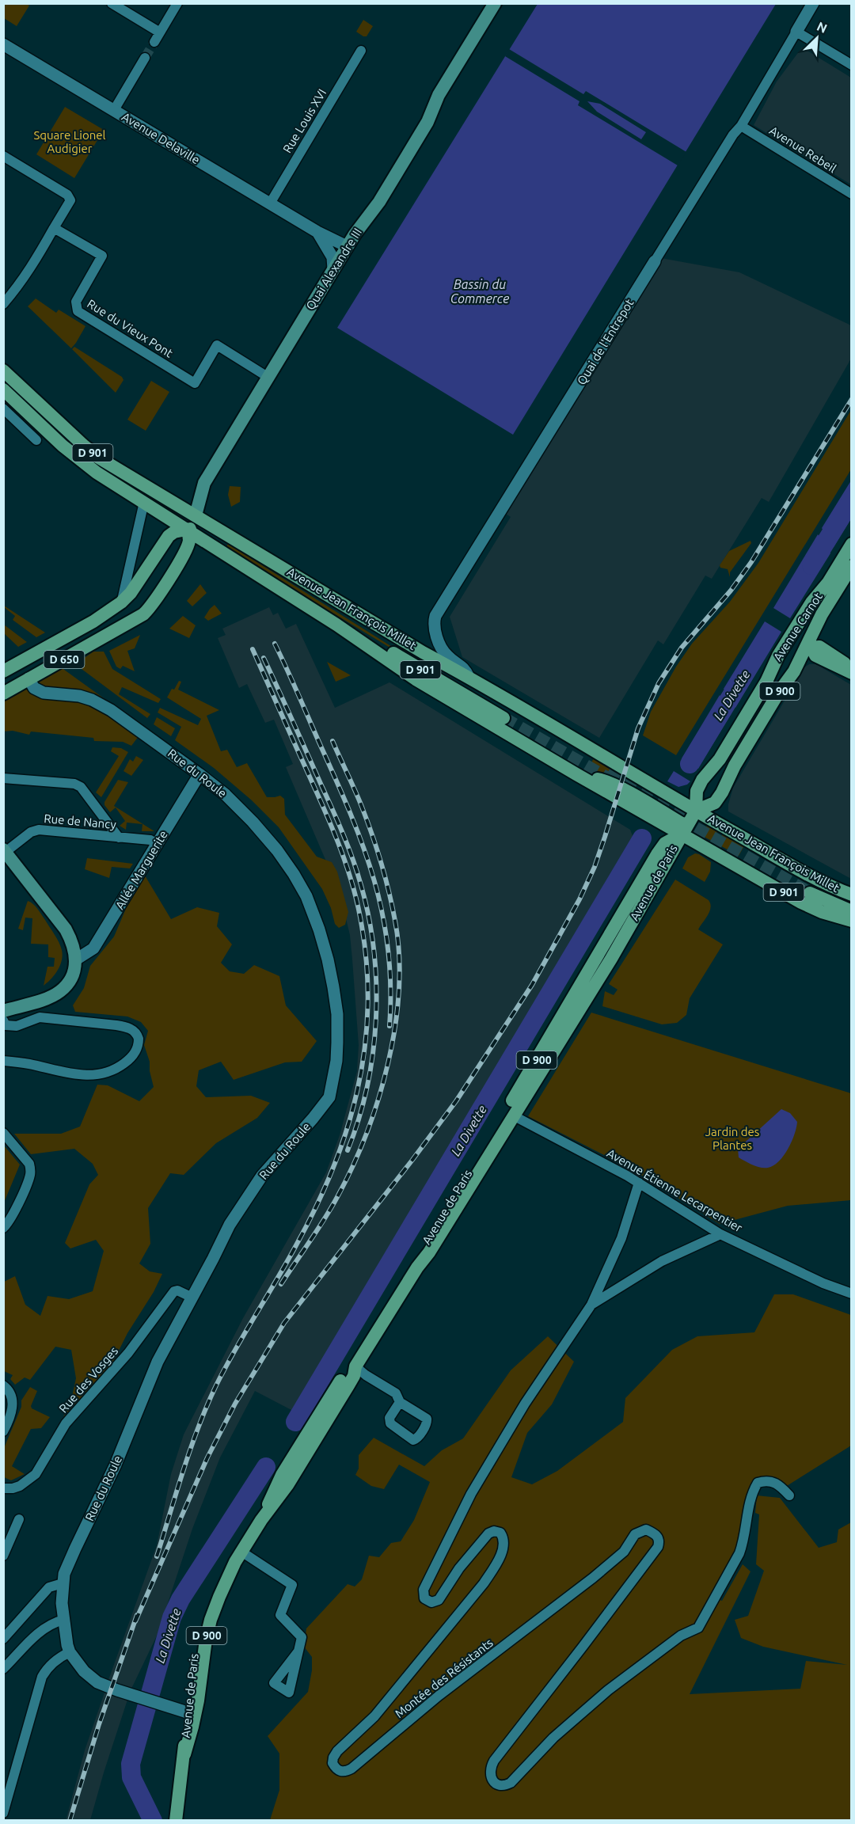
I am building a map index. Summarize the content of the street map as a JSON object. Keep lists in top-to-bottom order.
{
  "streets": {
    "main road": [
      "Quai Alexandre III",
      "D 901",
      "Avenue Jean François Millet",
      "Avenue Carnot",
      "D 650",
      "D 900",
      "Avenue de Paris"
    ],
    "street": [
      "Rue Louis XVI",
      "Avenue Delaville",
      "Avenue Rebeil",
      "Rue du Vieux Pont",
      "Quai de l'Entrepot",
      "Rue du Roule",
      "Rue de Nancy",
      "Allée Marguerite",
      "Avenue Étienne Lecarpentier",
      "Rue des Vosges",
      "Montée des Résistants"
    ]
  },
  "crossings": [
    ["Rue Louis XVI", "Avenue Delaville"],
    ["Avenue Delaville", "Quai Alexandre III"],
    ["Avenue Rebeil", "Quai de l'Entrepot"],
    ["Quai Alexandre III", "Rue du Vieux Pont"],
    ["Quai Alexandre III", "D 901"],
    ["Quai Alexandre III", "Avenue Jean François Millet"],
    ["Quai Alexandre III", "D 650"],
    ["Quai de l'Entrepot", "Avenue Jean François Millet"],
    ["D 901", "Avenue Jean François Millet"],
    ["D 901", "D 650"],
    ["D 901", "D 900"],
    ["D 901", "Avenue de Paris"],
    ["Avenue Jean François Millet", "Avenue Carnot"],
    ["Avenue Jean François Millet", "D 650"],
    ["Avenue Jean François Millet", "D 900"],
    ["Avenue Jean François Millet", "Avenue de Paris"],
    ["Avenue Carnot", "D 900"],
    ["D 650", "Rue du Roule"],
    ["D 900", "Avenue de Paris"],
    ["Rue du Roule", "Allée Marguerite"],
    ["Rue du Roule", "Avenue de Paris"],
    ["Rue du Roule", "Rue des Vosges"],
    ["Rue de Nancy", "Allée Marguerite"],
    ["Avenue de Paris", "Avenue Étienne Lecarpentier"],
    ["Avenue Étienne Lecarpentier", "Montée des Résistants"]
  ],
  "water": ["Bassin du Commerce", "La Divette"],
  "parks": ["Square Lionel Audigier", "Jardin des Plantes"],
  "north": "top right"
}
